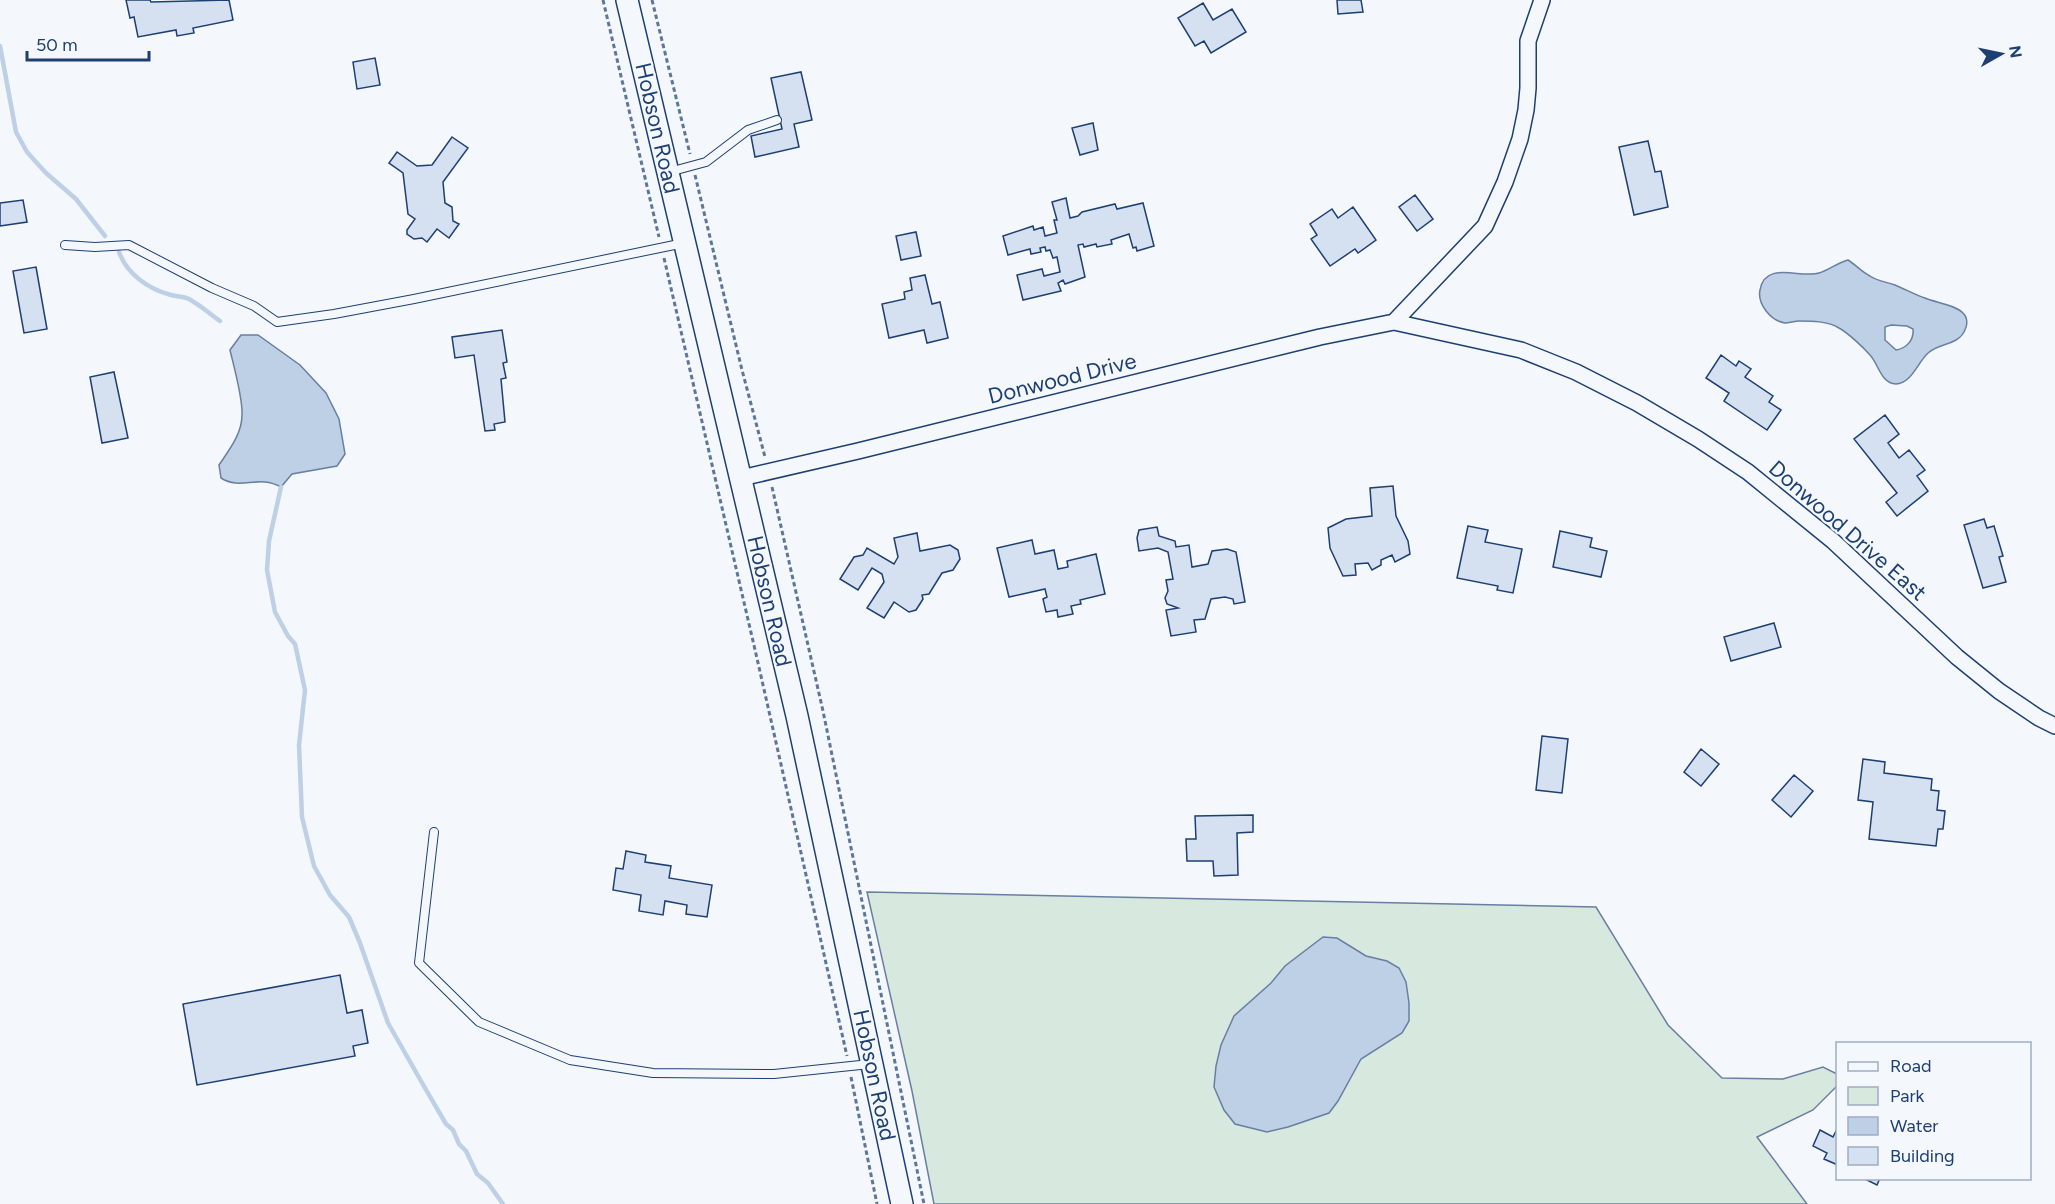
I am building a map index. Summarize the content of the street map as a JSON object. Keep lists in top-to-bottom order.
{
  "streets": {
    "main road": ["Hobson Road"],
    "street": ["Donwood Drive", "Donwood Drive East"]
  },
  "crossings": [
    ["Hobson Road", "Donwood Drive"],
    ["Donwood Drive", "Donwood Drive East"]
  ],
  "legend": [
    "Road",
    "Park",
    "Water",
    "Building"
  ],
  "scale_bar": "50 m",
  "north": "right"
}
